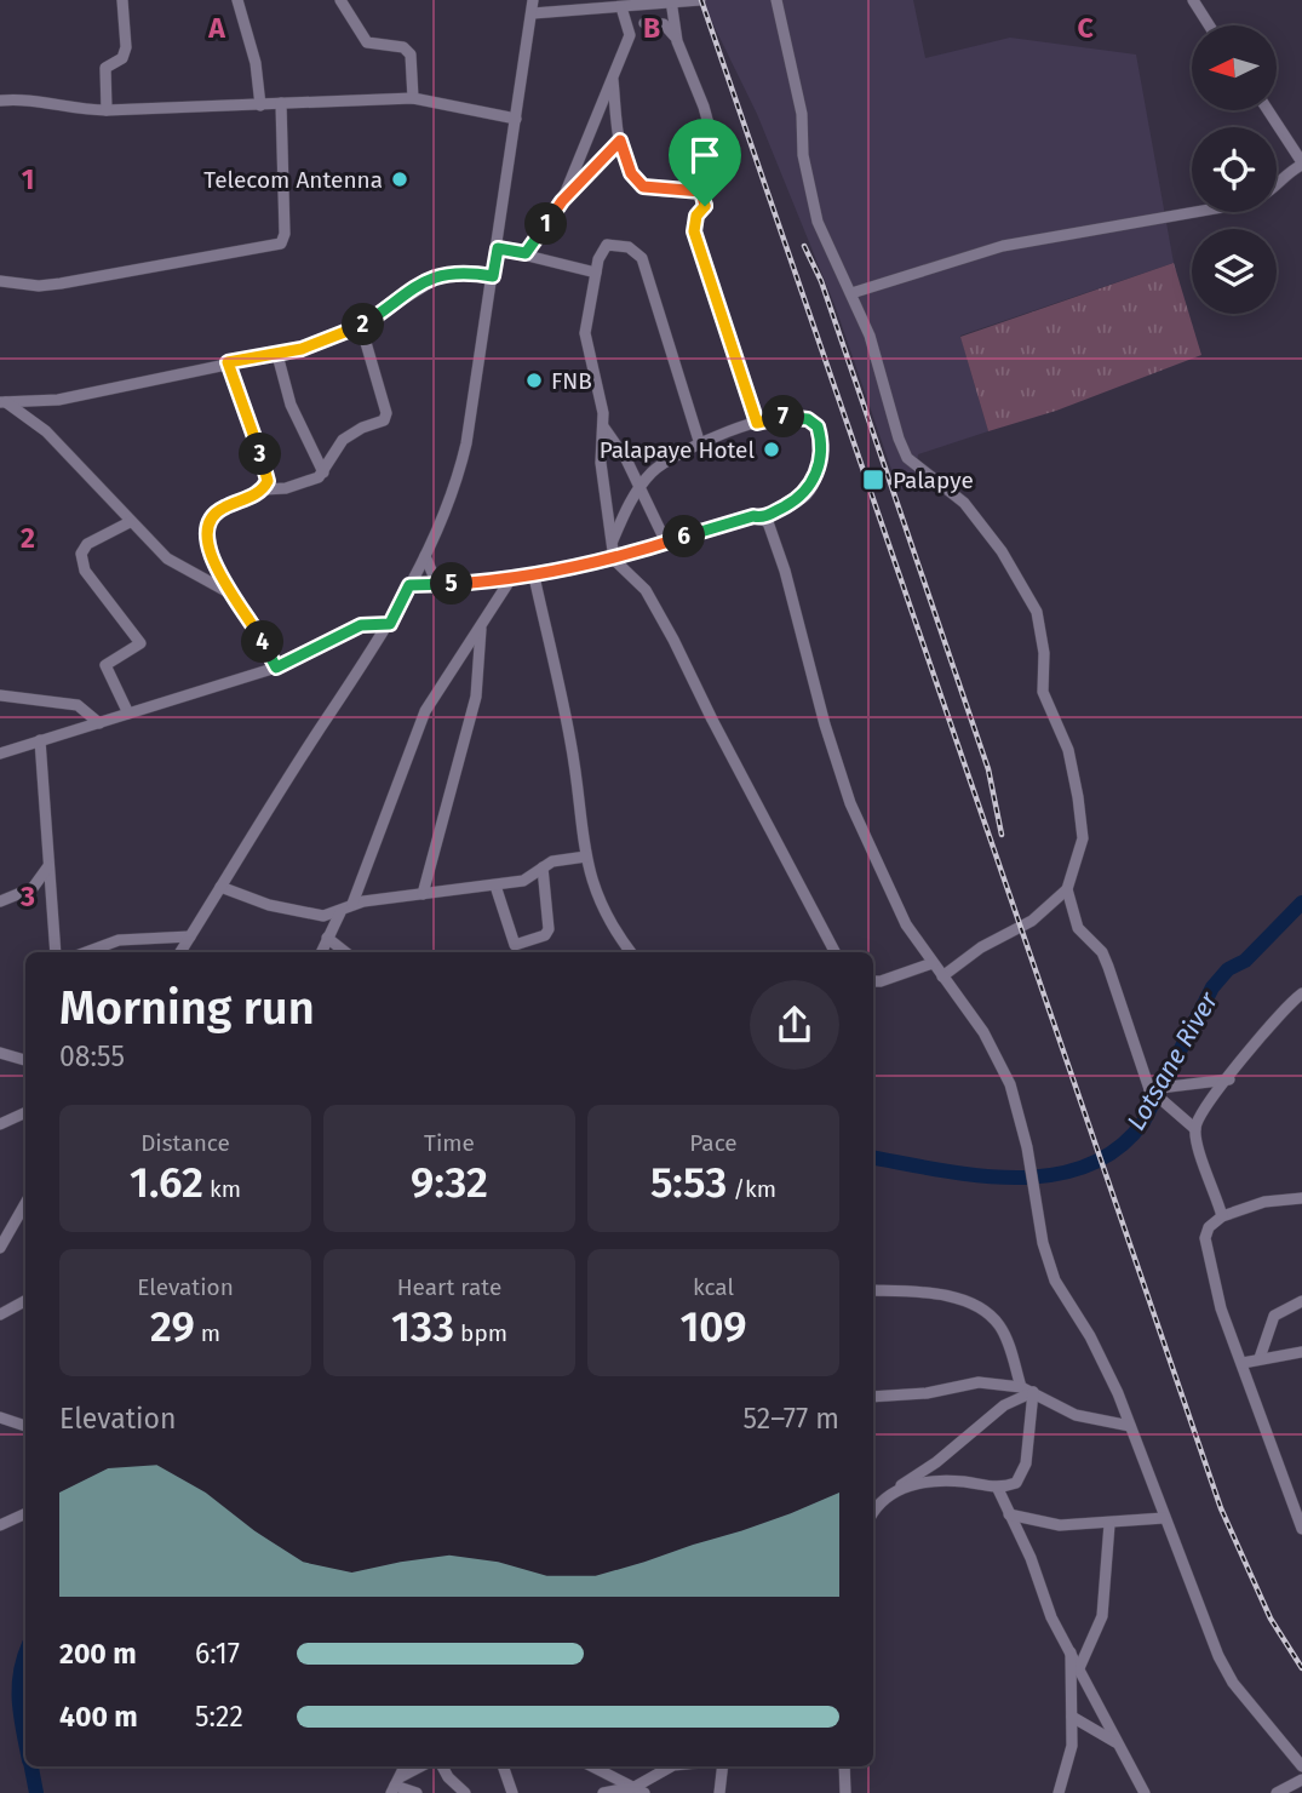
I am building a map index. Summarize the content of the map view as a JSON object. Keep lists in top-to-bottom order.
{
  "water": ["Lotsane River"],
  "places": {
    "other": ["Telecom Antenna", "FNB", "Palapaye Hotel"],
    "transit": ["Palapye"]
  },
  "north": "left",
  "page": {
    "pins": [
      "1",
      "2",
      "7",
      "3",
      "6",
      "5",
      "4"
    ],
    "heading": ["Morning run", "08:55"],
    "stats": [
      ["Distance", "1.62 km"],
      ["Time", "9:32"],
      ["Pace", "5:53 /km"],
      ["Elevation", "29 m"],
      ["Heart rate", "133 bpm"],
      ["kcal", "109"]
    ],
    "chart": ["Elevation", "52–77 m"],
    "list": [
      {
        "name": "200 m",
        "note": "6:17"
      },
      {
        "name": "400 m",
        "note": "5:22"
      }
    ]
  },
  "grid": {
    "columns": ["A", "B", "C"],
    "rows": ["1", "2", "3"]
  }
}
